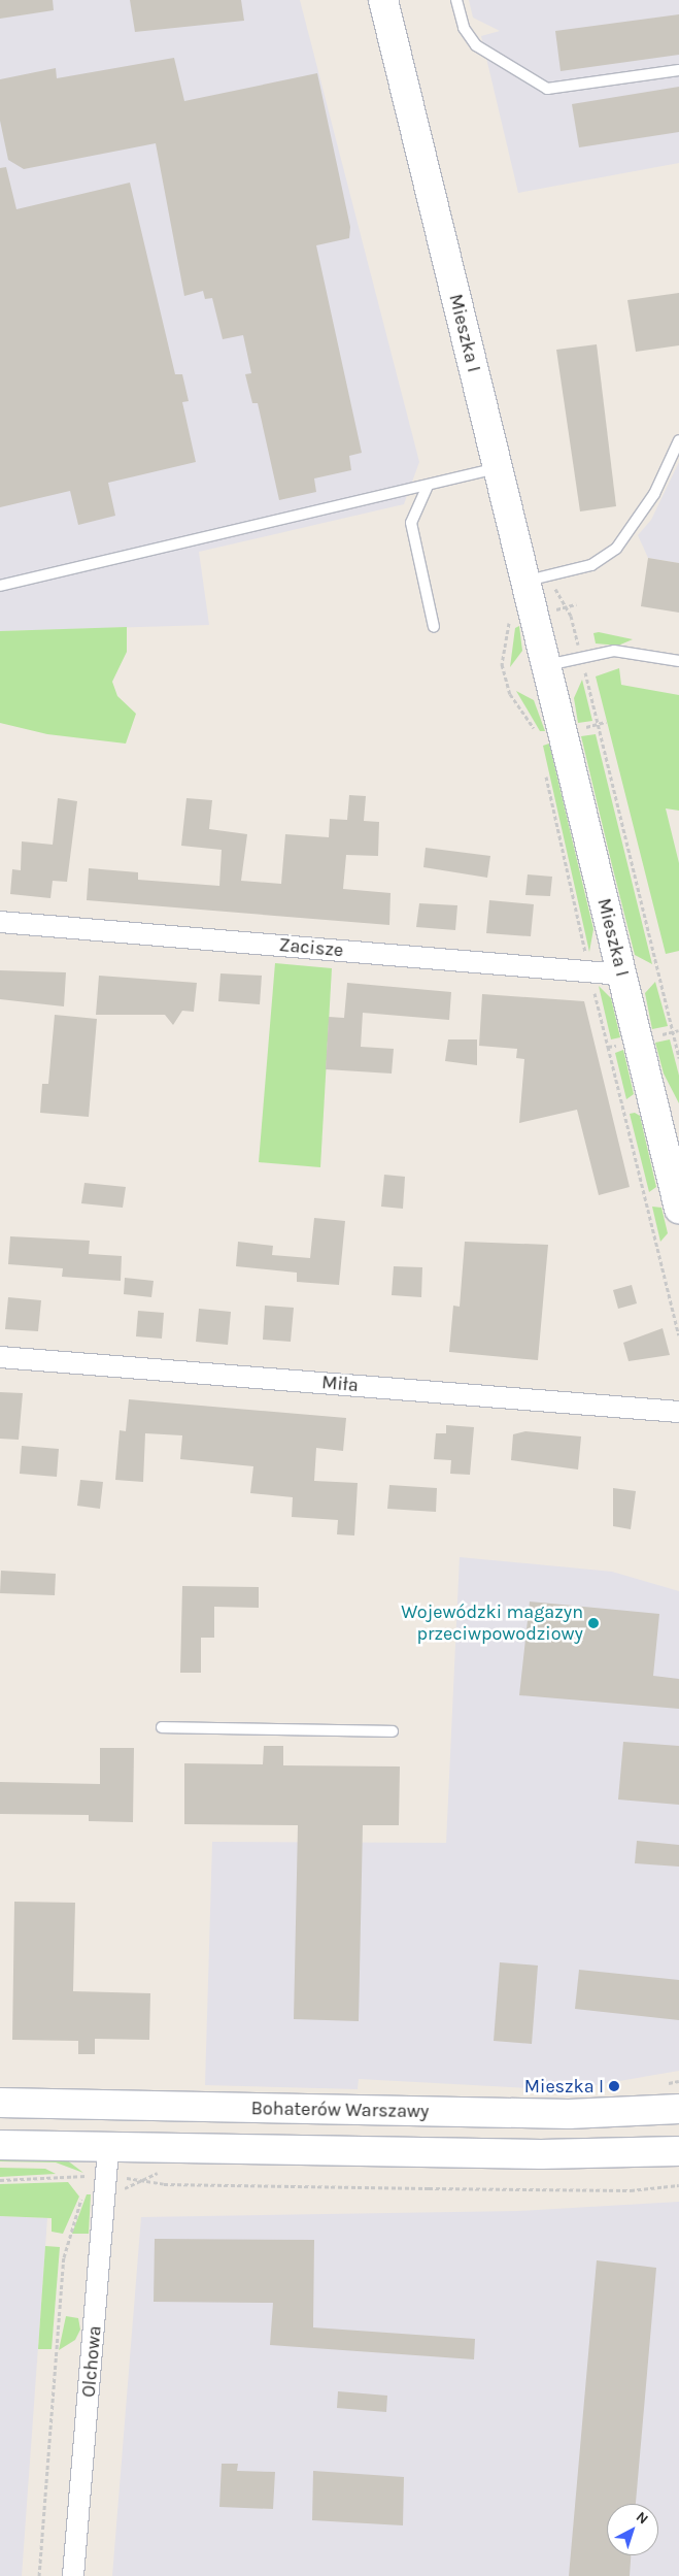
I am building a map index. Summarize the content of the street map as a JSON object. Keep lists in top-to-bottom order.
{
  "streets": {
    "street": [
      "Mieszka I",
      "Zacisze",
      "Miła",
      "Bohaterów Warszawy",
      "Olchowa"
    ]
  },
  "crossings": [
    ["Mieszka I", "Zacisze"]
  ],
  "places": ["Wojewódzki magazyn przeciwpowodziowy", "Mieszka I"],
  "north": "top right"
}
